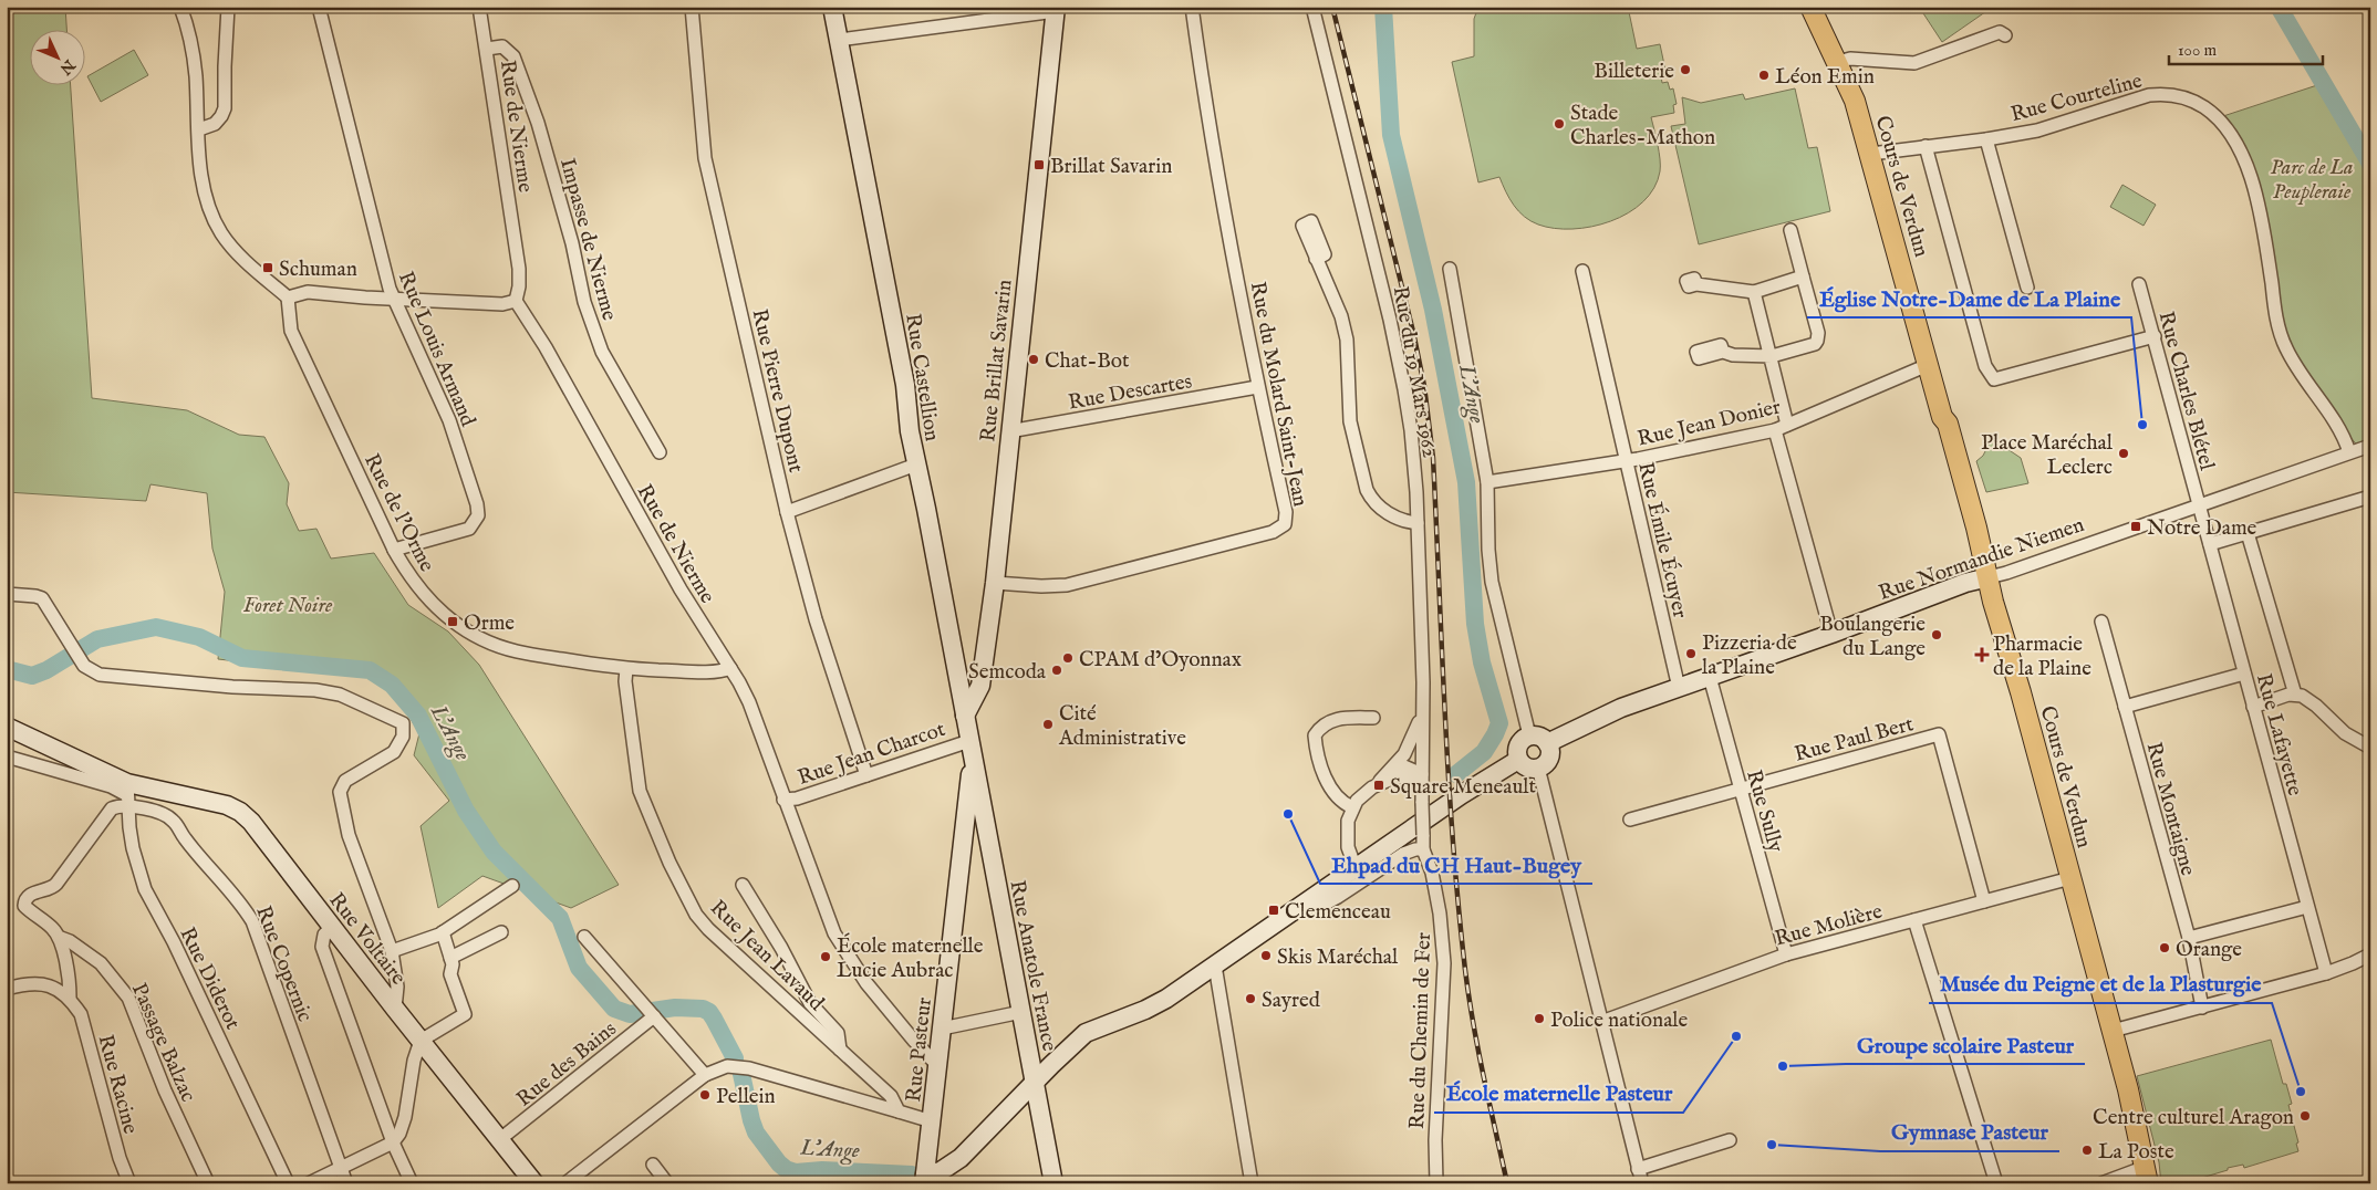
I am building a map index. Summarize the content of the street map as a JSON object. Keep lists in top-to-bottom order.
{
  "streets": {
    "main road": [
      "Cours de Verdun",
      "Rue Brillat Savarin",
      "Rue Castellion",
      "Rue Normandie Niemen",
      "Rue Voltaire",
      "Rue Anatole France",
      "Rue Pasteur"
    ],
    "street": [
      "Rue Courteline",
      "Rue de Nierme",
      "Impasse de Nierme",
      "Rue Louis Armand",
      "Rue du 19 Mars 1962",
      "Rue Pierre Dupont",
      "Rue Descartes",
      "Rue Charles Blétel",
      "Rue du Molard Saint-Jean",
      "Rue Jean Donier",
      "Rue de l'Orme",
      "Rue Émile Écuyer",
      "Rue Lafayette",
      "Rue Paul Bert",
      "Rue Jean Charcot",
      "Rue Montaigne",
      "Rue Sully",
      "Rue Molière",
      "Rue Jean Lavaud",
      "Rue Copernic",
      "Rue Diderot",
      "Rue du Chemin de Fer",
      "Passage Balzac",
      "Rue des Bains",
      "Rue Racine"
    ]
  },
  "crossings": [
    ["Rue Courteline", "Cours de Verdun"],
    ["Rue Courteline", "Rue Normandie Niemen"],
    ["Rue de Nierme", "Impasse de Nierme"],
    ["Rue de Nierme", "Rue de l'Orme"],
    ["Rue de Nierme", "Rue Jean Charcot"],
    ["Rue de Nierme", "Rue Pasteur"],
    ["Cours de Verdun", "Rue Jean Donier"],
    ["Cours de Verdun", "Rue Normandie Niemen"],
    ["Cours de Verdun", "Rue Molière"],
    ["Rue Louis Armand", "Rue de l'Orme"],
    ["Rue Brillat Savarin", "Rue Castellion"],
    ["Rue Brillat Savarin", "Rue Descartes"],
    ["Rue Brillat Savarin", "Rue du Molard Saint-Jean"],
    ["Rue du 19 Mars 1962", "Rue du Chemin de Fer"],
    ["Rue Castellion", "Rue Jean Charcot"],
    ["Rue Castellion", "Rue Anatole France"],
    ["Rue Castellion", "Rue Pasteur"],
    ["Rue Pierre Dupont", "Rue Jean Charcot"],
    ["Rue Descartes", "Rue du Molard Saint-Jean"],
    ["Rue Charles Blétel", "Rue Normandie Niemen"],
    ["Rue Charles Blétel", "Rue Lafayette"],
    ["Rue Jean Donier", "Rue Émile Écuyer"],
    ["Rue de l'Orme", "Rue Jean Lavaud"],
    ["Rue Émile Écuyer", "Rue Normandie Niemen"],
    ["Rue Normandie Niemen", "Rue Lafayette"],
    ["Rue Normandie Niemen", "Rue Sully"],
    ["Rue Paul Bert", "Rue Sully"],
    ["Rue Paul Bert", "Rue Molière"],
    ["Rue Jean Charcot", "Rue Anatole France"],
    ["Rue Jean Charcot", "Rue Pasteur"],
    ["Rue Sully", "Rue Molière"],
    ["Rue Voltaire", "Rue Copernic"],
    ["Rue Voltaire", "Rue Diderot"],
    ["Rue Voltaire", "Passage Balzac"],
    ["Rue Voltaire", "Rue des Bains"],
    ["Rue Copernic", "Rue Diderot"],
    ["Rue Copernic", "Passage Balzac"],
    ["Rue Anatole France", "Rue Pasteur"],
    ["Rue Diderot", "Passage Balzac"]
  ],
  "water": ["L'Ange"],
  "parks": ["Parc de La Peupleraie", "Foret Noire"],
  "places": {
    "other": [
      "Billeterie",
      "Léon Emin",
      "Stade Charles-Mathon",
      "Chat-Bot",
      "Église Notre-Dame de La Plaine",
      "Place Maréchal Leclerc",
      "Boulangerie du Lange",
      "Pizzeria de la Plaine",
      "CPAM d’Oyonnax",
      "Semcoda",
      "Cité Administrative",
      "Ehpad du CH Haut-Bugey",
      "Orange",
      "Skis Maréchal",
      "École maternelle Lucie Aubrac",
      "Sayred",
      "Police nationale",
      "École maternelle Pasteur",
      "Groupe scolaire Pasteur",
      "Musée du Peigne et de la Plasturgie",
      "Pellein",
      "Centre culturel Aragon",
      "Gymnase Pasteur",
      "La Poste"
    ],
    "transit": [
      "Brillat Savarin",
      "Schuman",
      "Notre Dame",
      "Orme",
      "Square Meneault",
      "Clemenceau"
    ],
    "health": ["Pharmacie de la Plaine"]
  },
  "scale_bar": "100 m",
  "north": "bottom right"
}
